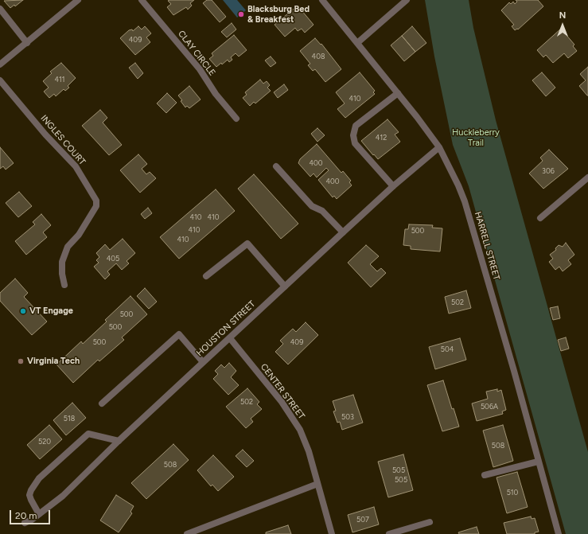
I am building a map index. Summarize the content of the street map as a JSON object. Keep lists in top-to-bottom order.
{
  "streets": {
    "street": [
      "CLAY CIRCLE",
      "INGLES COURT",
      "HARRELL STREET",
      "HOUSTON STREET",
      "CENTER STREET"
    ]
  },
  "crossings": [
    ["HARRELL STREET", "HOUSTON STREET"],
    ["HOUSTON STREET", "CENTER STREET"]
  ],
  "parks": ["Huckleberry Trail"],
  "places": ["Blacksburg Bed & Breakfest", "VT Engage", "Virginia Tech"],
  "house_numbers": [
    "409",
    "408",
    "411",
    "410",
    "412",
    "400",
    "306",
    "400",
    "410",
    "410",
    "410",
    "500",
    "410",
    "405",
    "502",
    "500",
    "500",
    "500",
    "409",
    "504",
    "502",
    "506A",
    "503",
    "518",
    "520",
    "508",
    "508",
    "505",
    "505",
    "510",
    "507"
  ],
  "scale_bar": "20 m",
  "north": "top"
}
